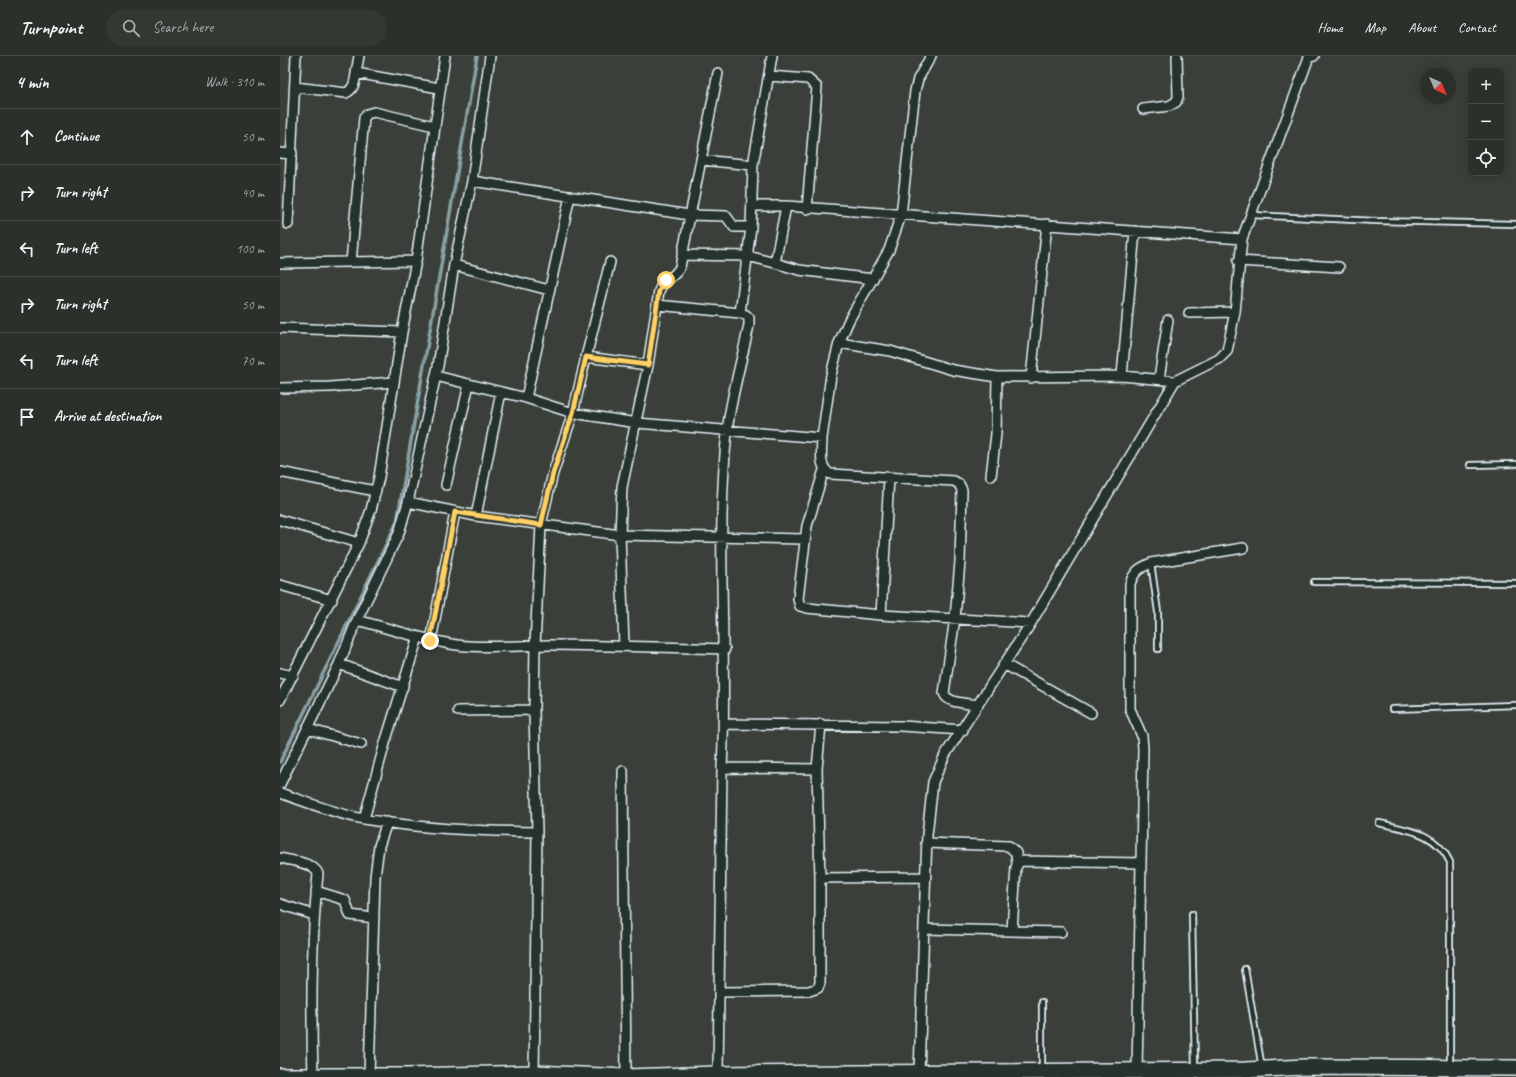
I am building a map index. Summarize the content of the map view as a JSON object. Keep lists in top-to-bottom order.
{
  "north": "bottom right",
  "page": {
    "header": "Turnpoint",
    "search": "Search here",
    "nav": [
      "Home",
      "Map",
      "About",
      "Contact"
    ],
    "heading": ["4 min", "Walk · 310 m"],
    "map_buttons": ["+", "−"],
    "list": [
      ["Continue", "50 m"],
      ["Turn right", "40 m"],
      ["Turn left", "100 m"],
      ["Turn right", "50 m"],
      ["Turn left", "70 m"],
      "Arrive at destination"
    ]
  }
}
